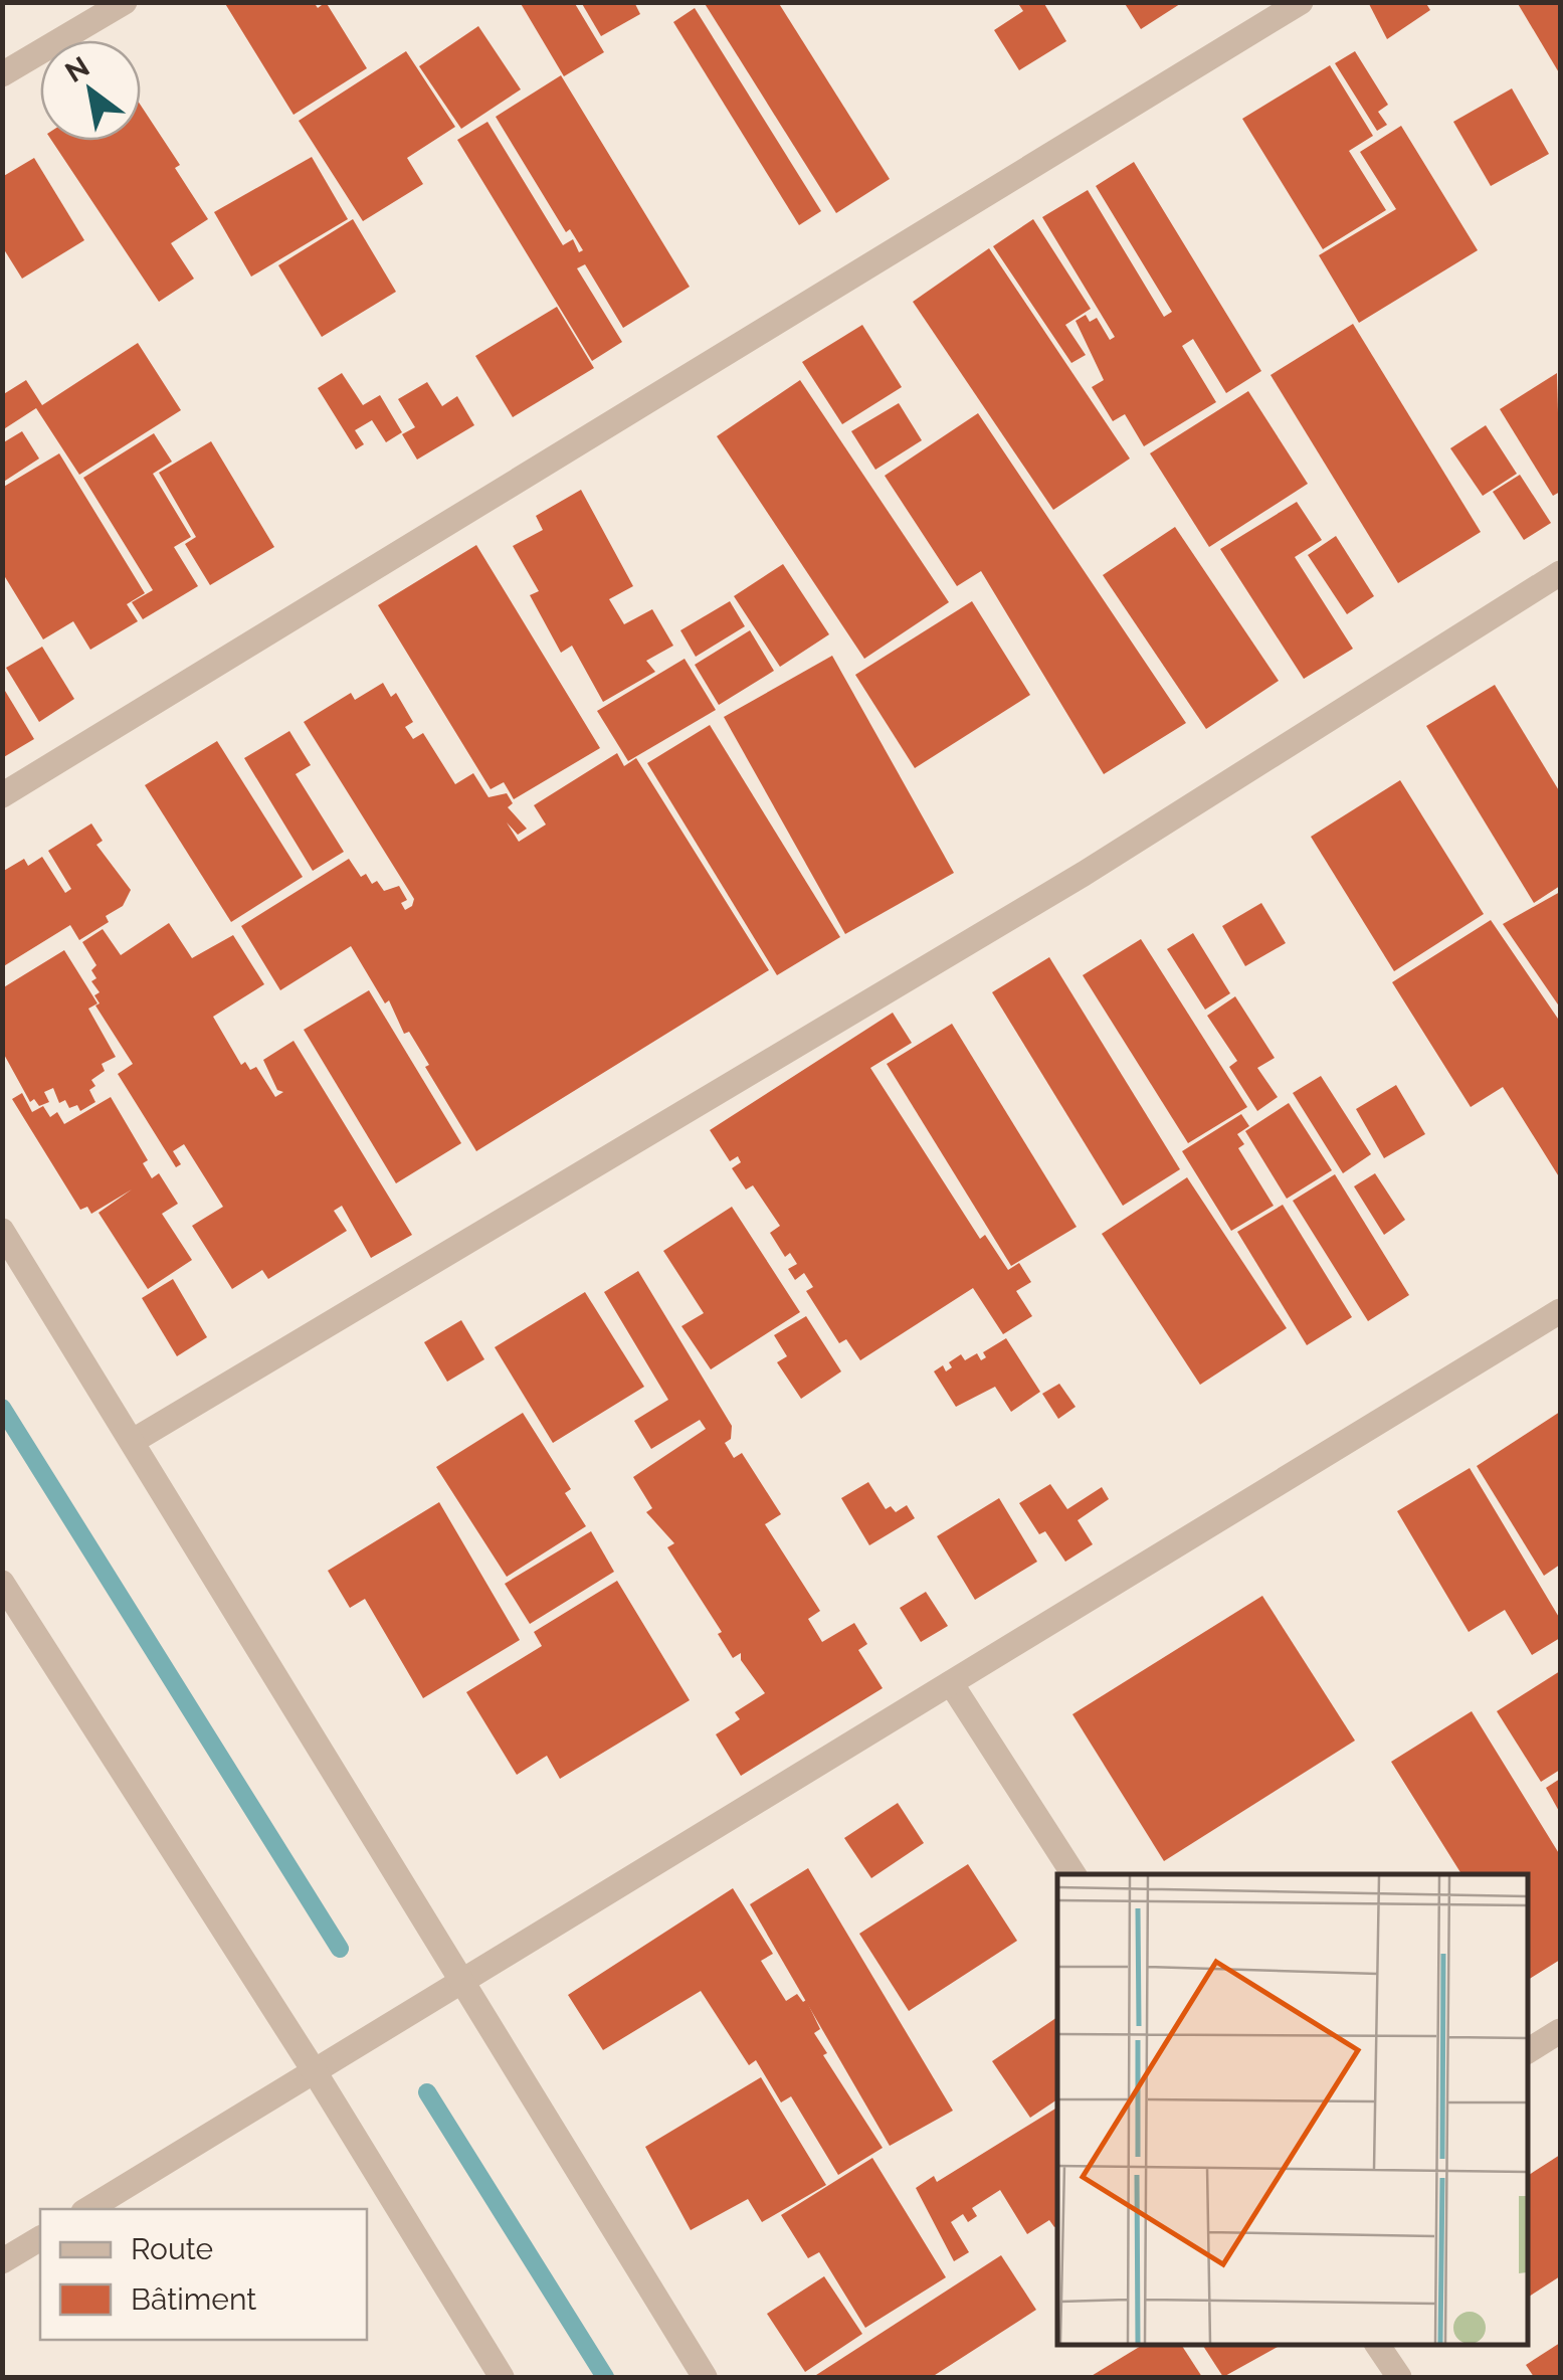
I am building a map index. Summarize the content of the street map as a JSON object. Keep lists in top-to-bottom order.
{
  "legend": ["Route", "Bâtiment"],
  "north": "top left"
}
